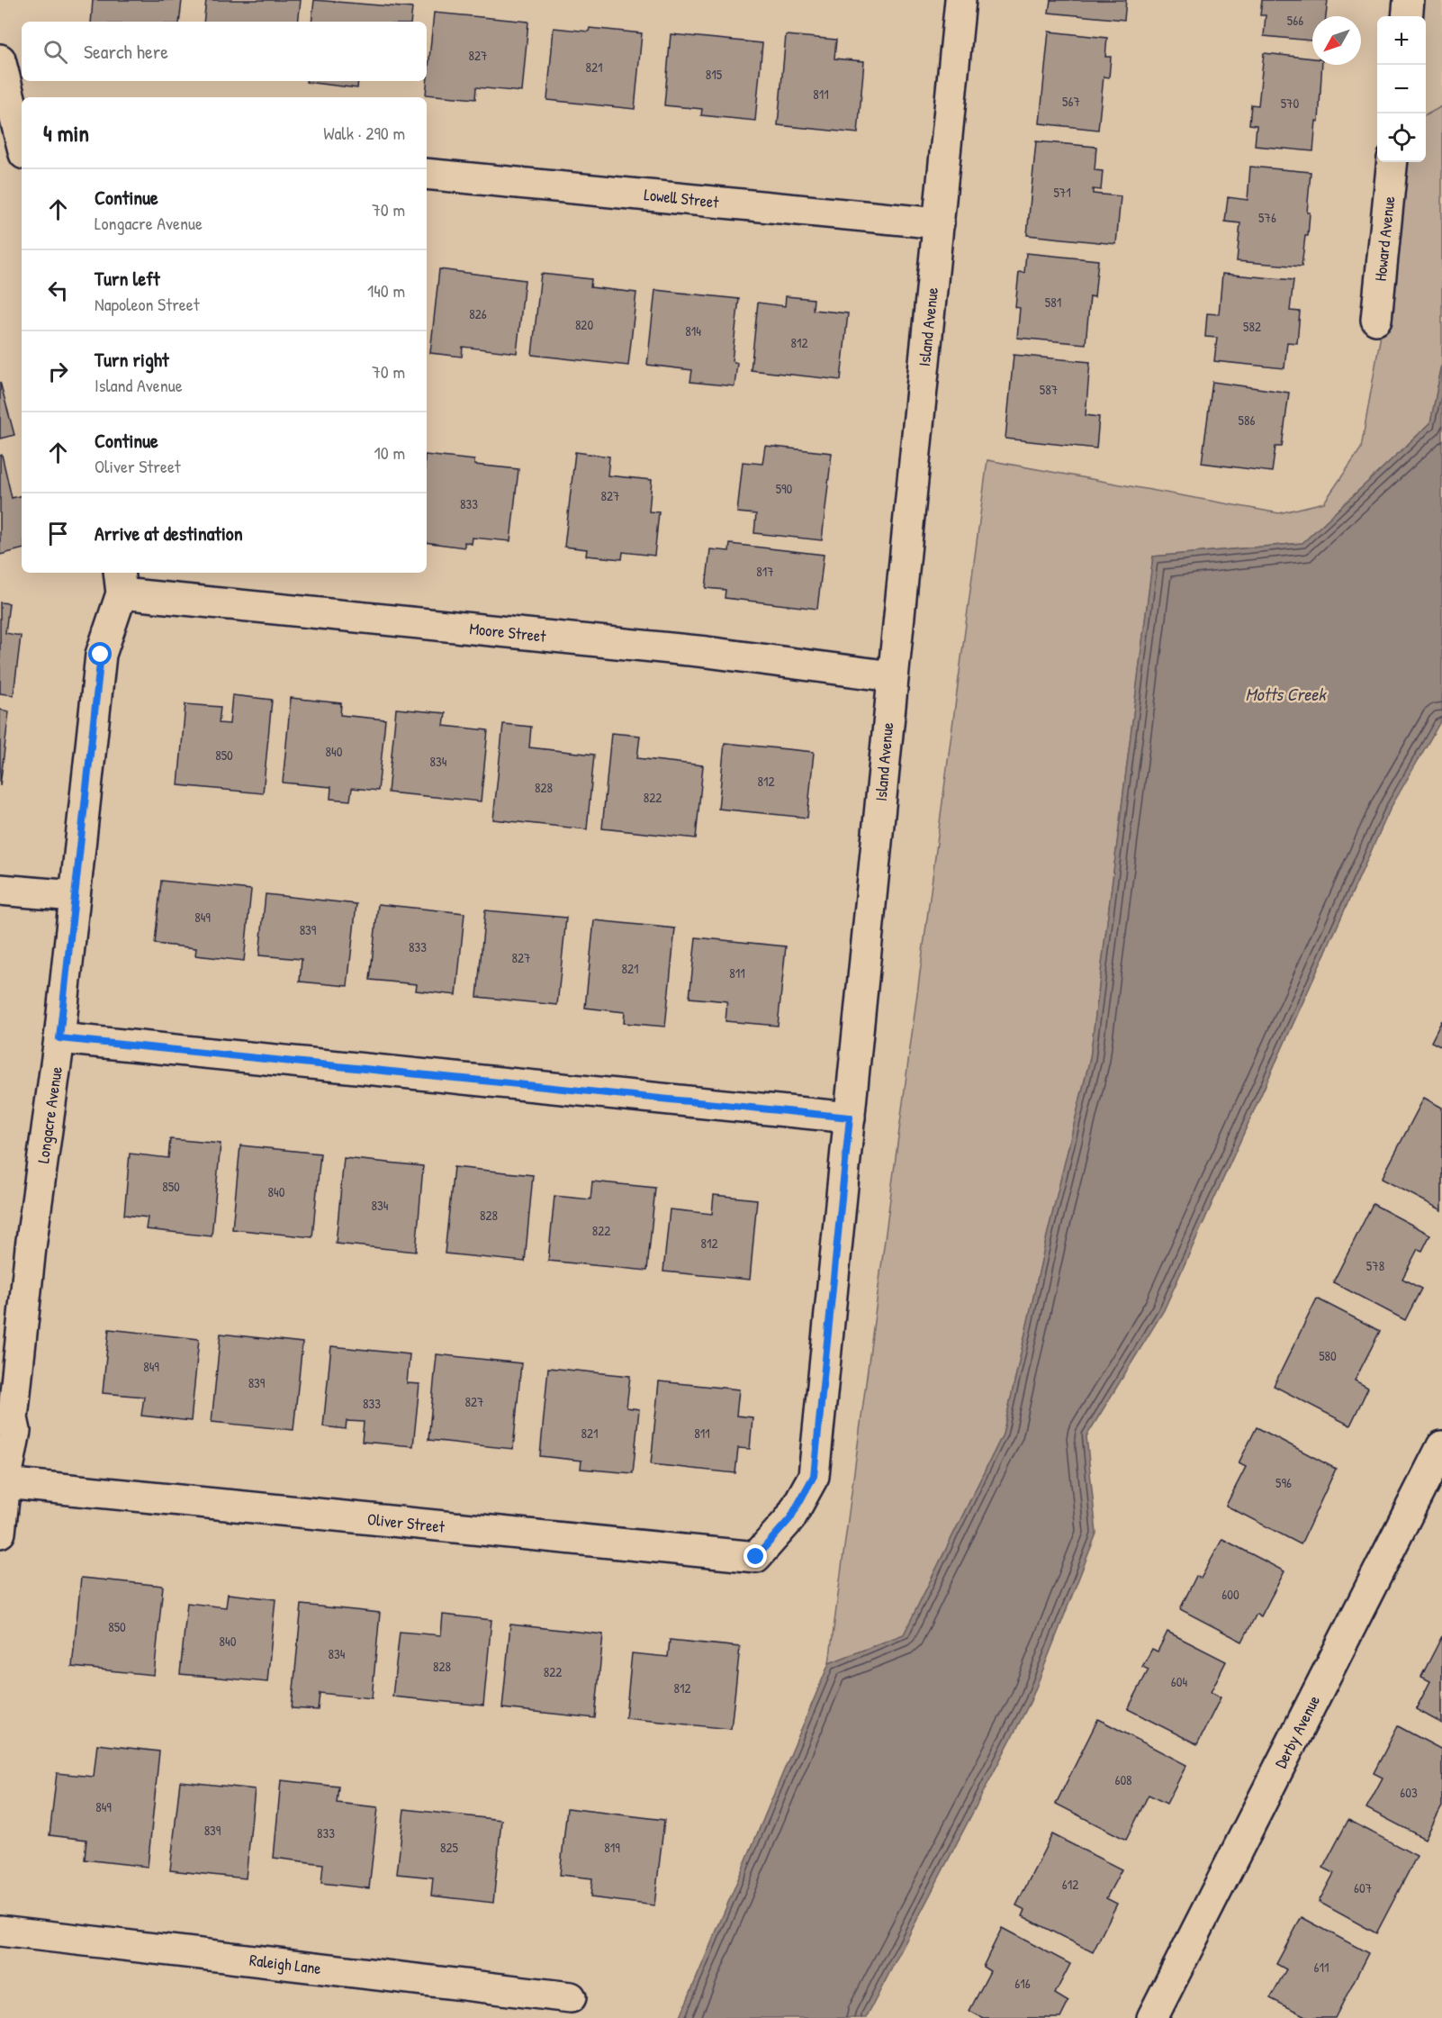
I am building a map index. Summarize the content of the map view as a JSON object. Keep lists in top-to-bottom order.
{
  "streets": {
    "street": [
      "Lowell Street",
      "Howard Avenue",
      "Island Avenue",
      "Moore Street",
      "Longacre Avenue",
      "Oliver Street",
      "Derby Avenue",
      "Raleigh Lane"
    ]
  },
  "crossings": [
    ["Lowell Street", "Island Avenue"],
    ["Island Avenue", "Moore Street"],
    ["Island Avenue", "Oliver Street"],
    ["Moore Street", "Longacre Avenue"],
    ["Longacre Avenue", "Oliver Street"]
  ],
  "water": ["Motts Creek"],
  "house_numbers": [
    "566",
    "827",
    "821",
    "815",
    "811",
    "567",
    "570",
    "571",
    "576",
    "581",
    "826",
    "820",
    "582",
    "814",
    "812",
    "587",
    "586",
    "590",
    "827",
    "833",
    "817",
    "840",
    "850",
    "834",
    "812",
    "828",
    "822",
    "849",
    "839",
    "833",
    "827",
    "821",
    "811",
    "850",
    "840",
    "834",
    "828",
    "822",
    "812",
    "578",
    "580",
    "849",
    "839",
    "827",
    "833",
    "821",
    "811",
    "596",
    "600",
    "850",
    "840",
    "834",
    "828",
    "822",
    "604",
    "812",
    "608",
    "603",
    "849",
    "839",
    "833",
    "825",
    "819",
    "612",
    "607",
    "611",
    "616"
  ],
  "north": "bottom left",
  "page": {
    "map_buttons": ["+", "−"],
    "search": "Search here",
    "heading": ["4 min", "Walk · 290 m"],
    "list": [
      ["Continue", "Longacre Avenue", "70 m"],
      ["Turn left", "Napoleon Street", "140 m"],
      ["Turn right", "Island Avenue", "70 m"],
      ["Continue", "Oliver Street", "10 m"],
      "Arrive at destination"
    ]
  }
}
